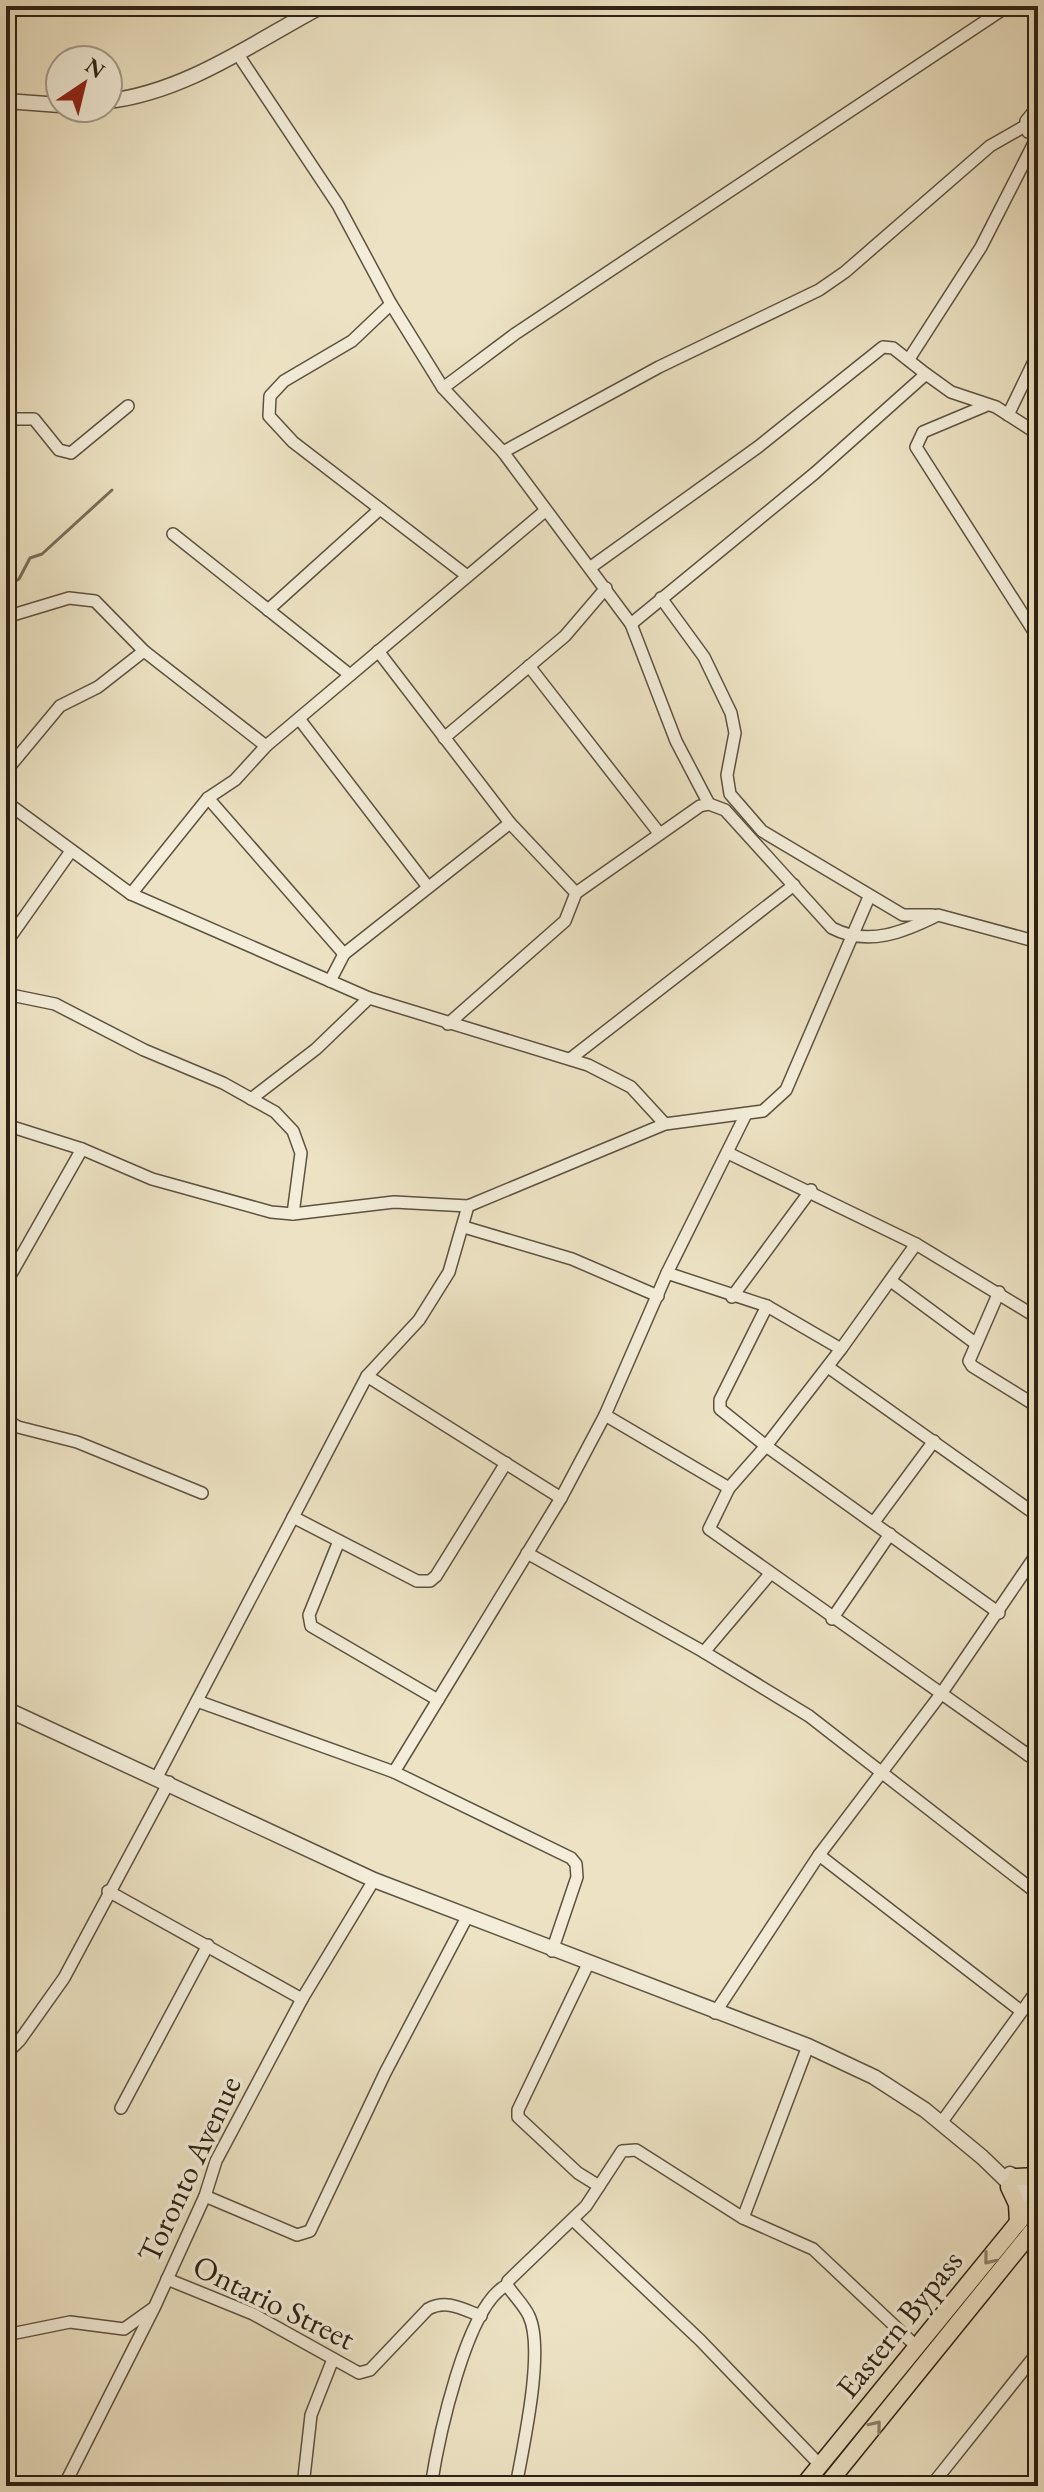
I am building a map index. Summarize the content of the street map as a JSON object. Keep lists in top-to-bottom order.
{
  "streets": {
    "main road": ["Eastern Bypass"],
    "street": ["Toronto Avenue", "Ontario Street"]
  },
  "crossings": [
    ["Toronto Avenue", "Ontario Street"]
  ],
  "north": "top right"
}
